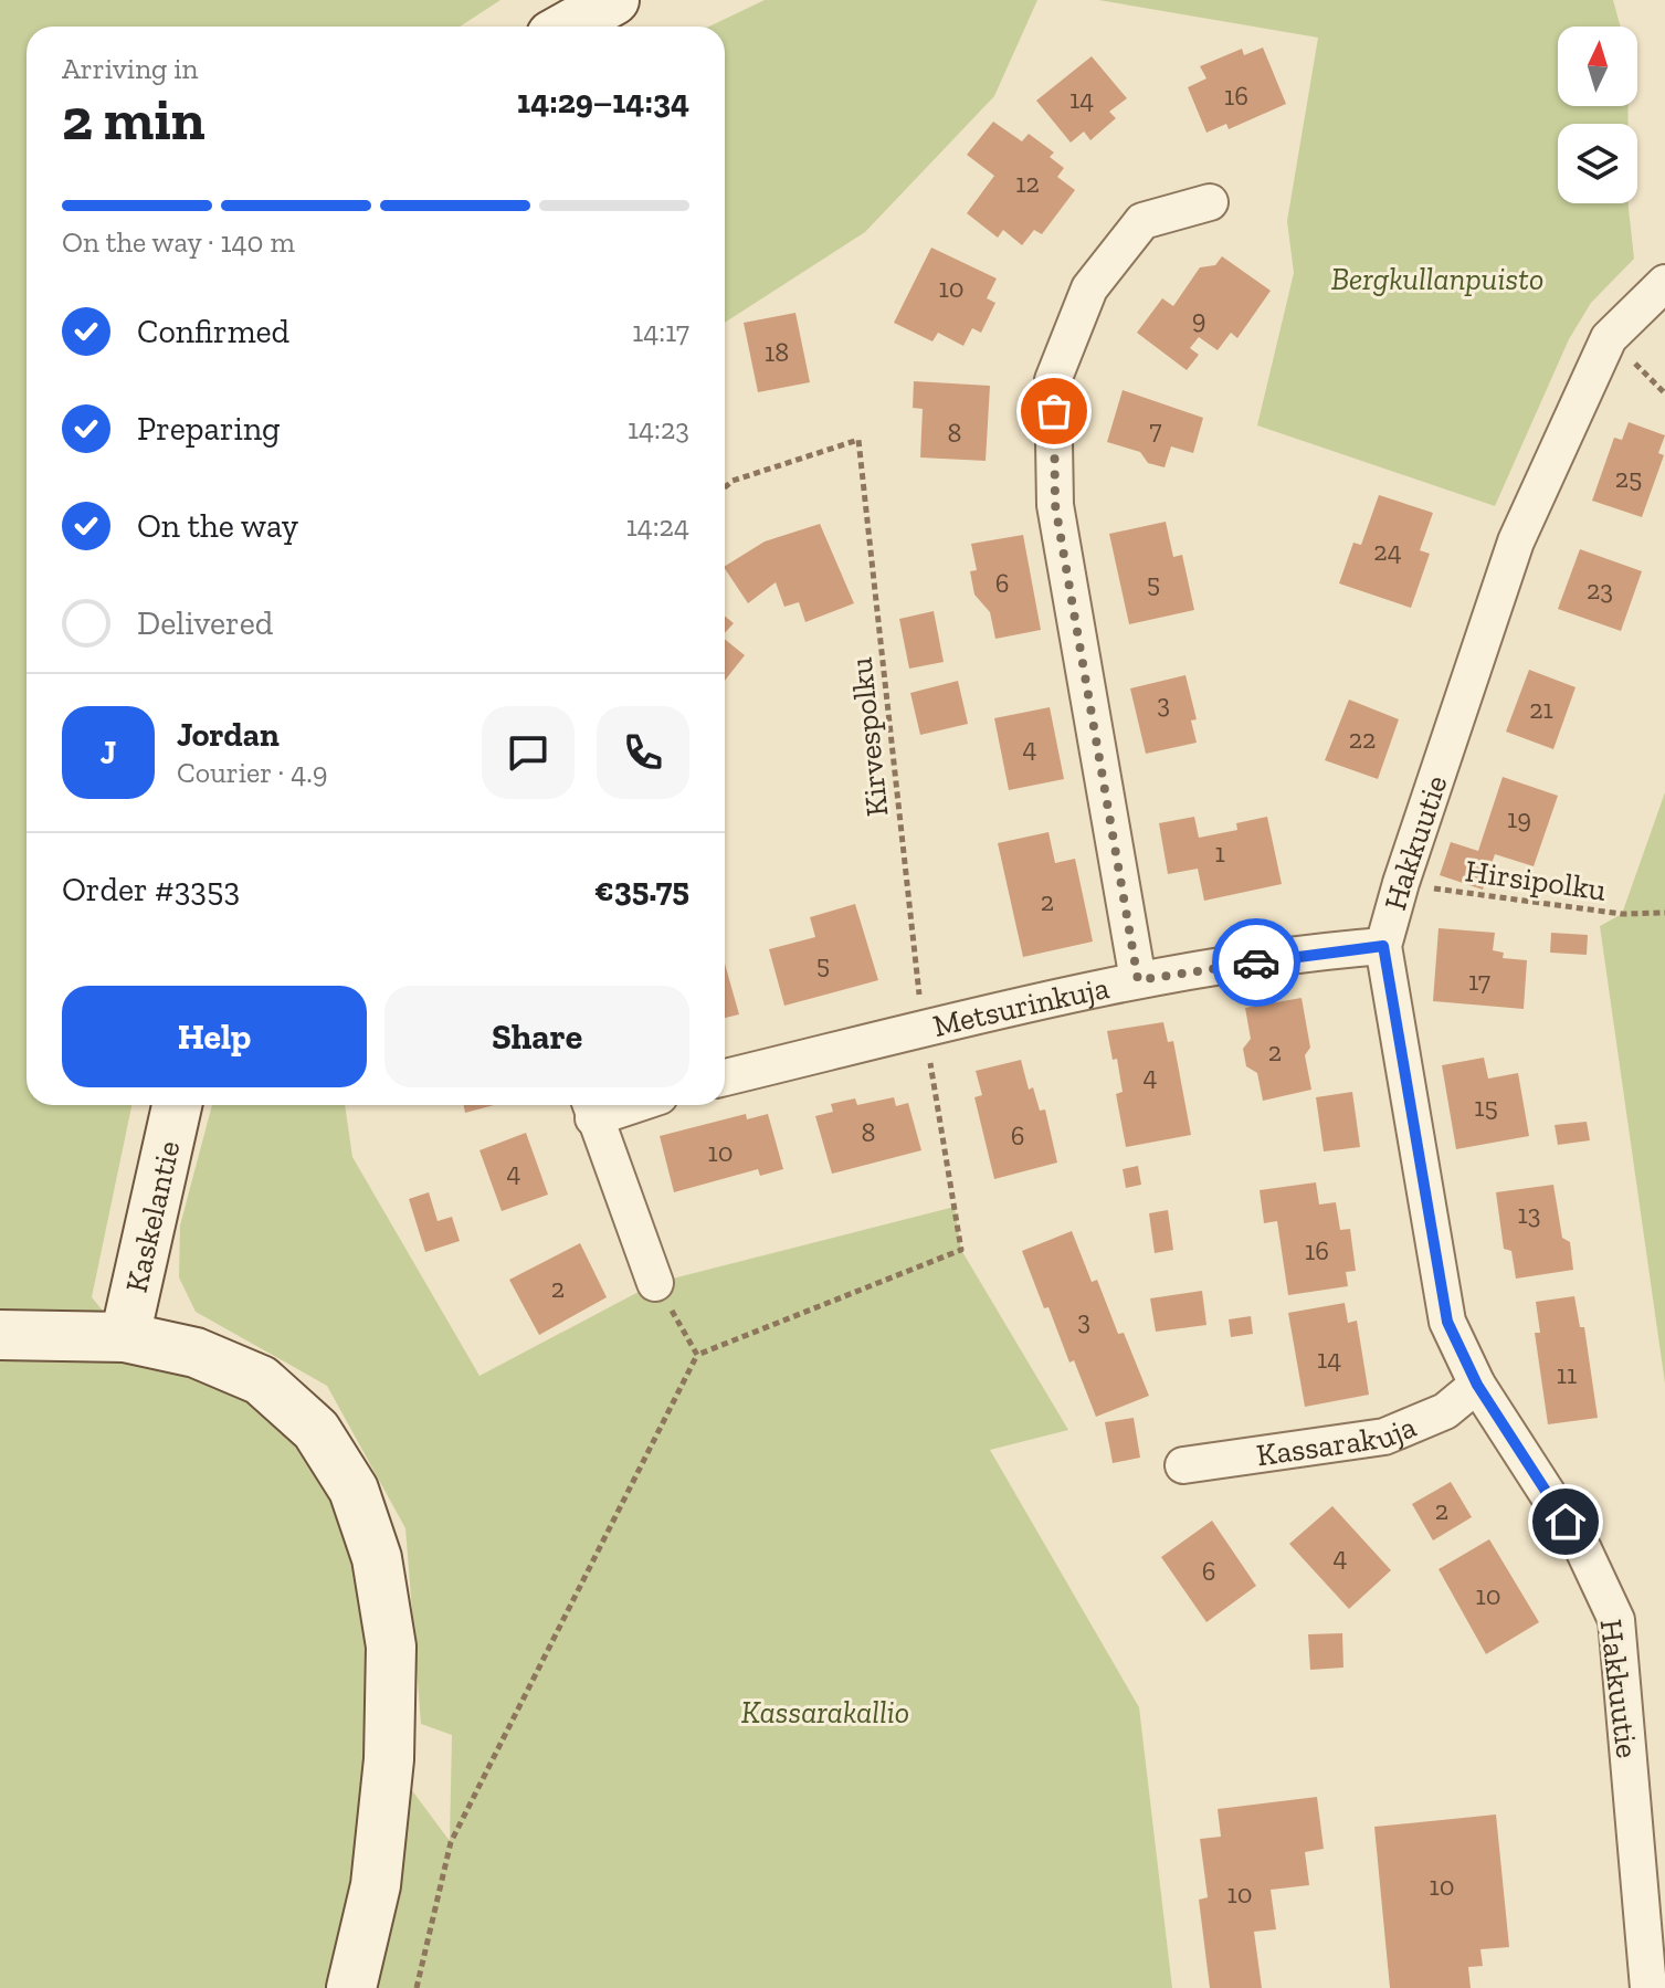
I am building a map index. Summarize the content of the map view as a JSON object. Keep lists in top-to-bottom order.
{
  "streets": {
    "main road": ["Kaskelantie"],
    "street": ["Hakkuutie", "Metsurinkuja", "Kassarakuja"],
    "path": ["Kirvespolku", "Hirsipolku"]
  },
  "crossings": [
    ["Kirvespolku", "Metsurinkuja"],
    ["Hakkuutie", "Hirsipolku"],
    ["Hakkuutie", "Metsurinkuja"],
    ["Hakkuutie", "Kassarakuja"]
  ],
  "parks": ["Bergkullanpuisto", "Kassarakallio"],
  "house_numbers": [
    "16",
    "14",
    "12",
    "10",
    "9",
    "18",
    "7",
    "8",
    "25",
    "24",
    "6",
    "5",
    "23",
    "3",
    "21",
    "22",
    "4",
    "19",
    "1",
    "2",
    "5",
    "17",
    "2",
    "4",
    "15",
    "8",
    "6",
    "10",
    "4",
    "13",
    "16",
    "2",
    "3",
    "14",
    "11",
    "2",
    "4",
    "6",
    "10",
    "10",
    "10"
  ],
  "north": "top",
  "page": {
    "heading": ["2 min", "Arriving in", "14:29–14:34"],
    "panel": [
      "Jordan",
      "Courier · 4.9",
      "Order #3353",
      "€35.75"
    ],
    "bar": "On the way · 140 m",
    "list": [
      ["Confirmed", "14:17"],
      ["Preparing", "14:23"],
      ["On the way", "14:24"],
      "Delivered"
    ],
    "round": "J",
    "buttons": ["Help", "Share"]
  }
}
